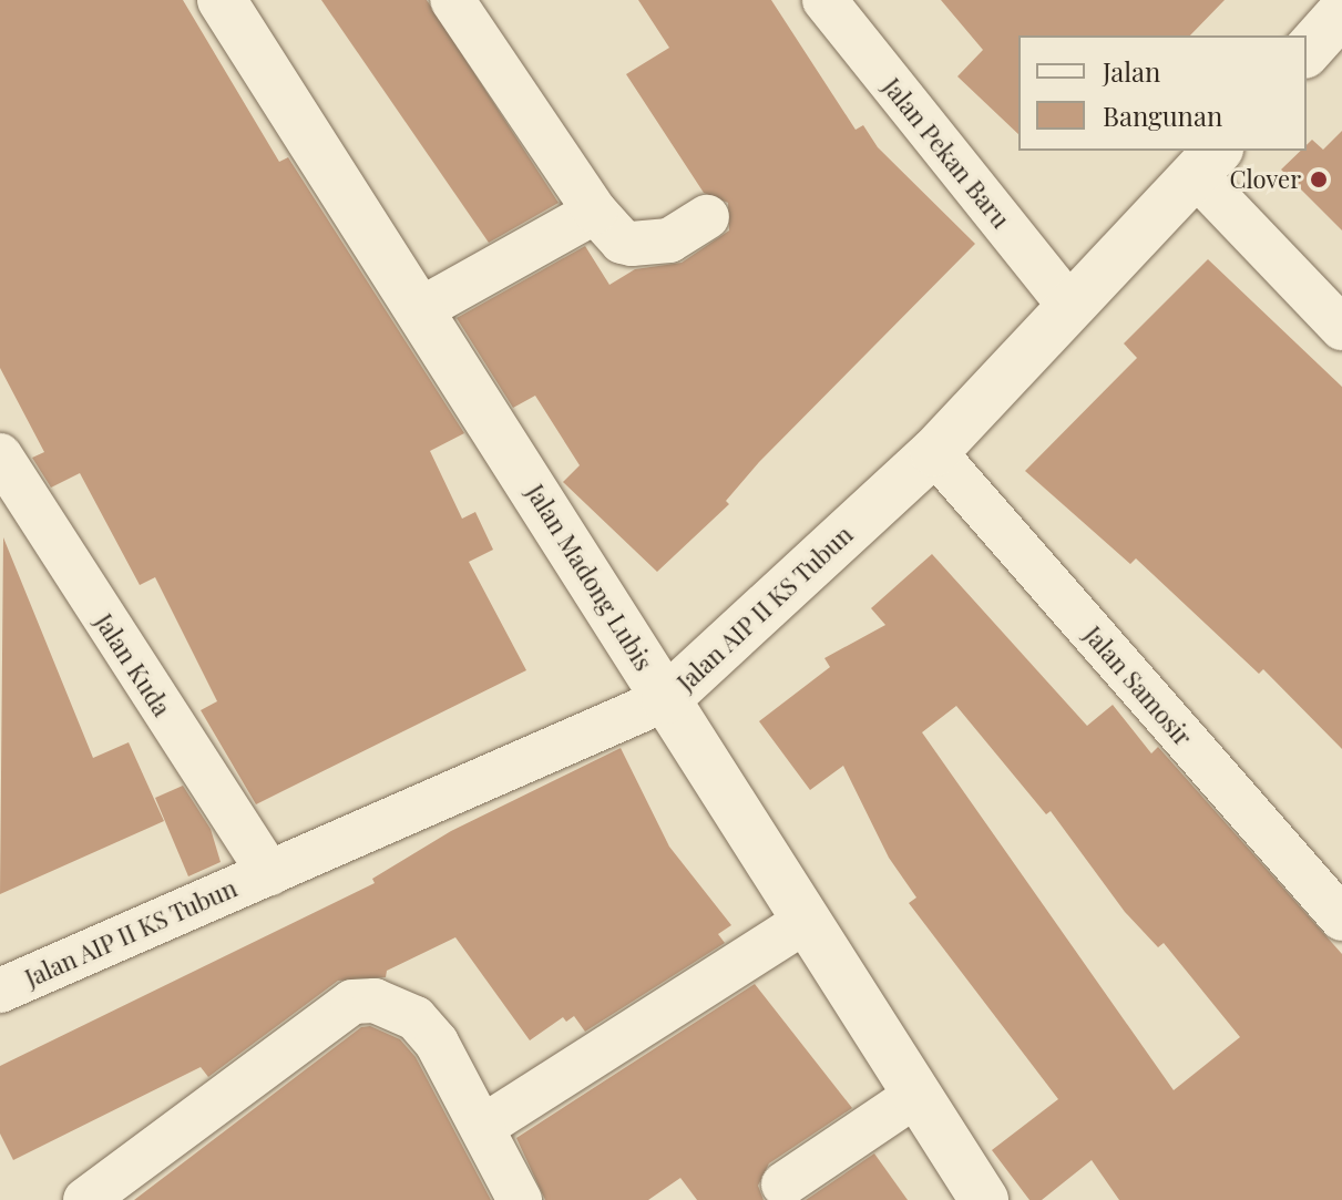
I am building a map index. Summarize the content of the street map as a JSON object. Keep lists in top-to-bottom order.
{
  "streets": {
    "street": [
      "Jalan Pekan Baru",
      "Jalan Madong Lubis",
      "Jalan AIP II KS Tubun",
      "Jalan Kuda",
      "Jalan Samosir"
    ]
  },
  "crossings": [
    ["Jalan Pekan Baru", "Jalan AIP II KS Tubun"],
    ["Jalan Madong Lubis", "Jalan AIP II KS Tubun"],
    ["Jalan AIP II KS Tubun", "Jalan Kuda"],
    ["Jalan AIP II KS Tubun", "Jalan Samosir"]
  ],
  "places": ["Clover"],
  "legend": ["Jalan", "Bangunan"]
}
